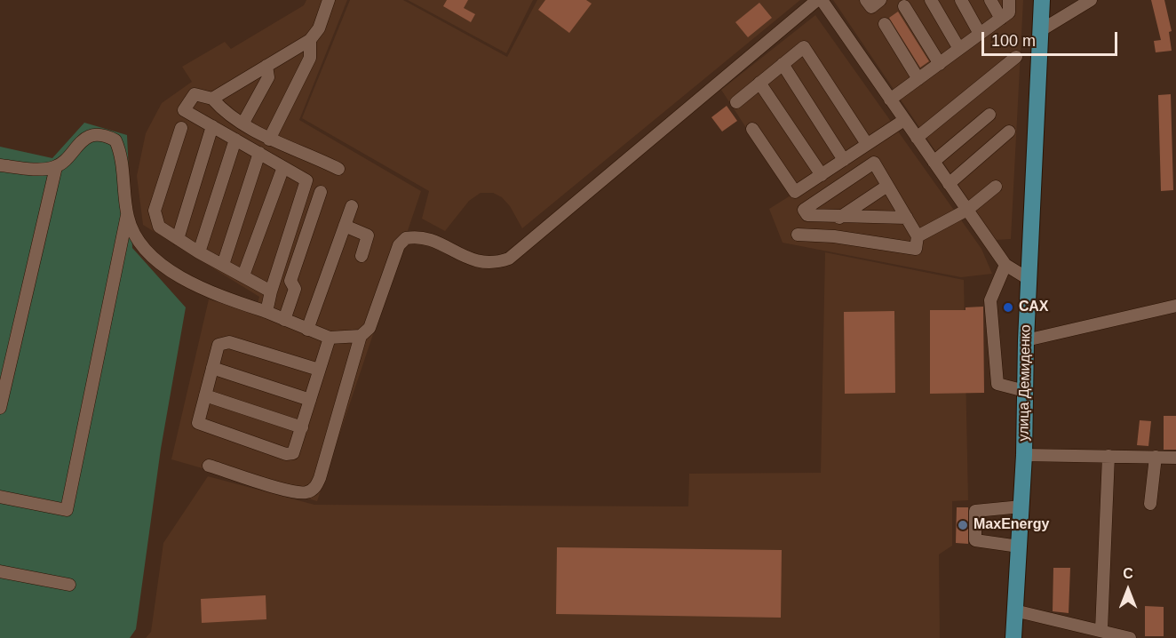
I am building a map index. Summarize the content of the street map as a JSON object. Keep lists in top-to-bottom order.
{
  "streets": {
    "main road": ["улица Демиденко"]
  },
  "places": ["САХ", "MaxEnergy"],
  "scale_bar": "100 m",
  "north": "top"
}
